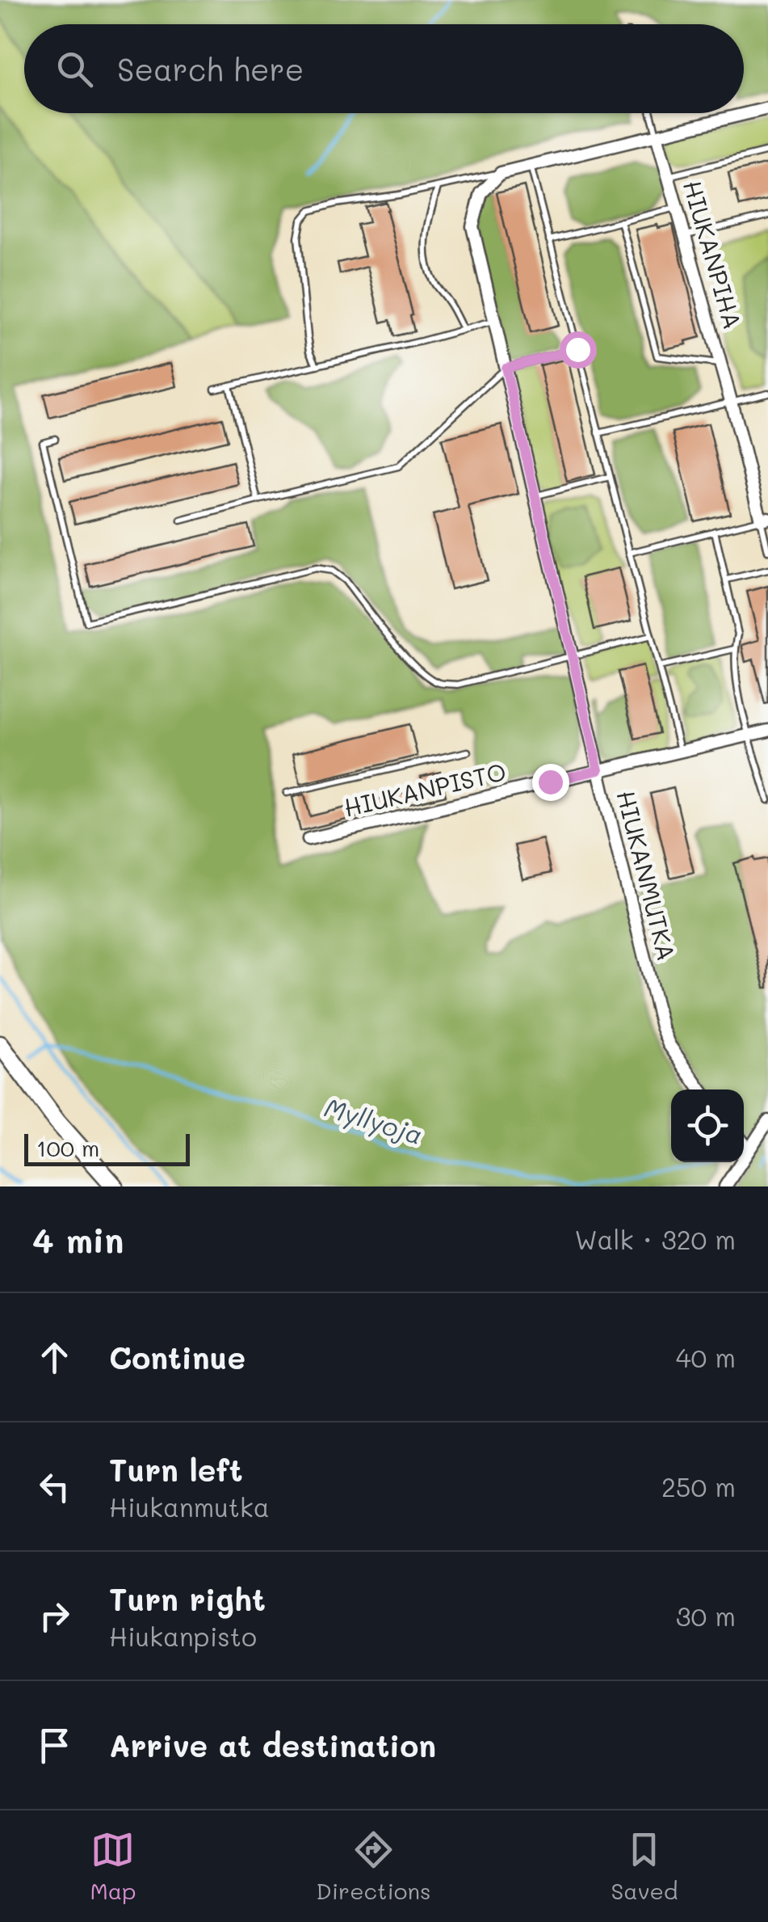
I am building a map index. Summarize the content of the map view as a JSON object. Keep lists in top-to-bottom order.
{
  "streets": {
    "street": ["HIUKANPIHA", "HIUKANPISTO", "HIUKANMUTKA"]
  },
  "crossings": [
    ["HIUKANPISTO", "HIUKANMUTKA"]
  ],
  "water": ["Myllyoja"],
  "scale_bar": "100 m",
  "page": {
    "search": "Search here",
    "scale": "100 m",
    "heading": ["4 min", "Walk · 320 m"],
    "list": [
      ["Continue", "40 m"],
      ["Turn left", "Hiukanmutka", "250 m"],
      ["Turn right", "Hiukanpisto", "30 m"],
      "Arrive at destination"
    ],
    "nav": ["Map", "Directions", "Saved"]
  }
}
